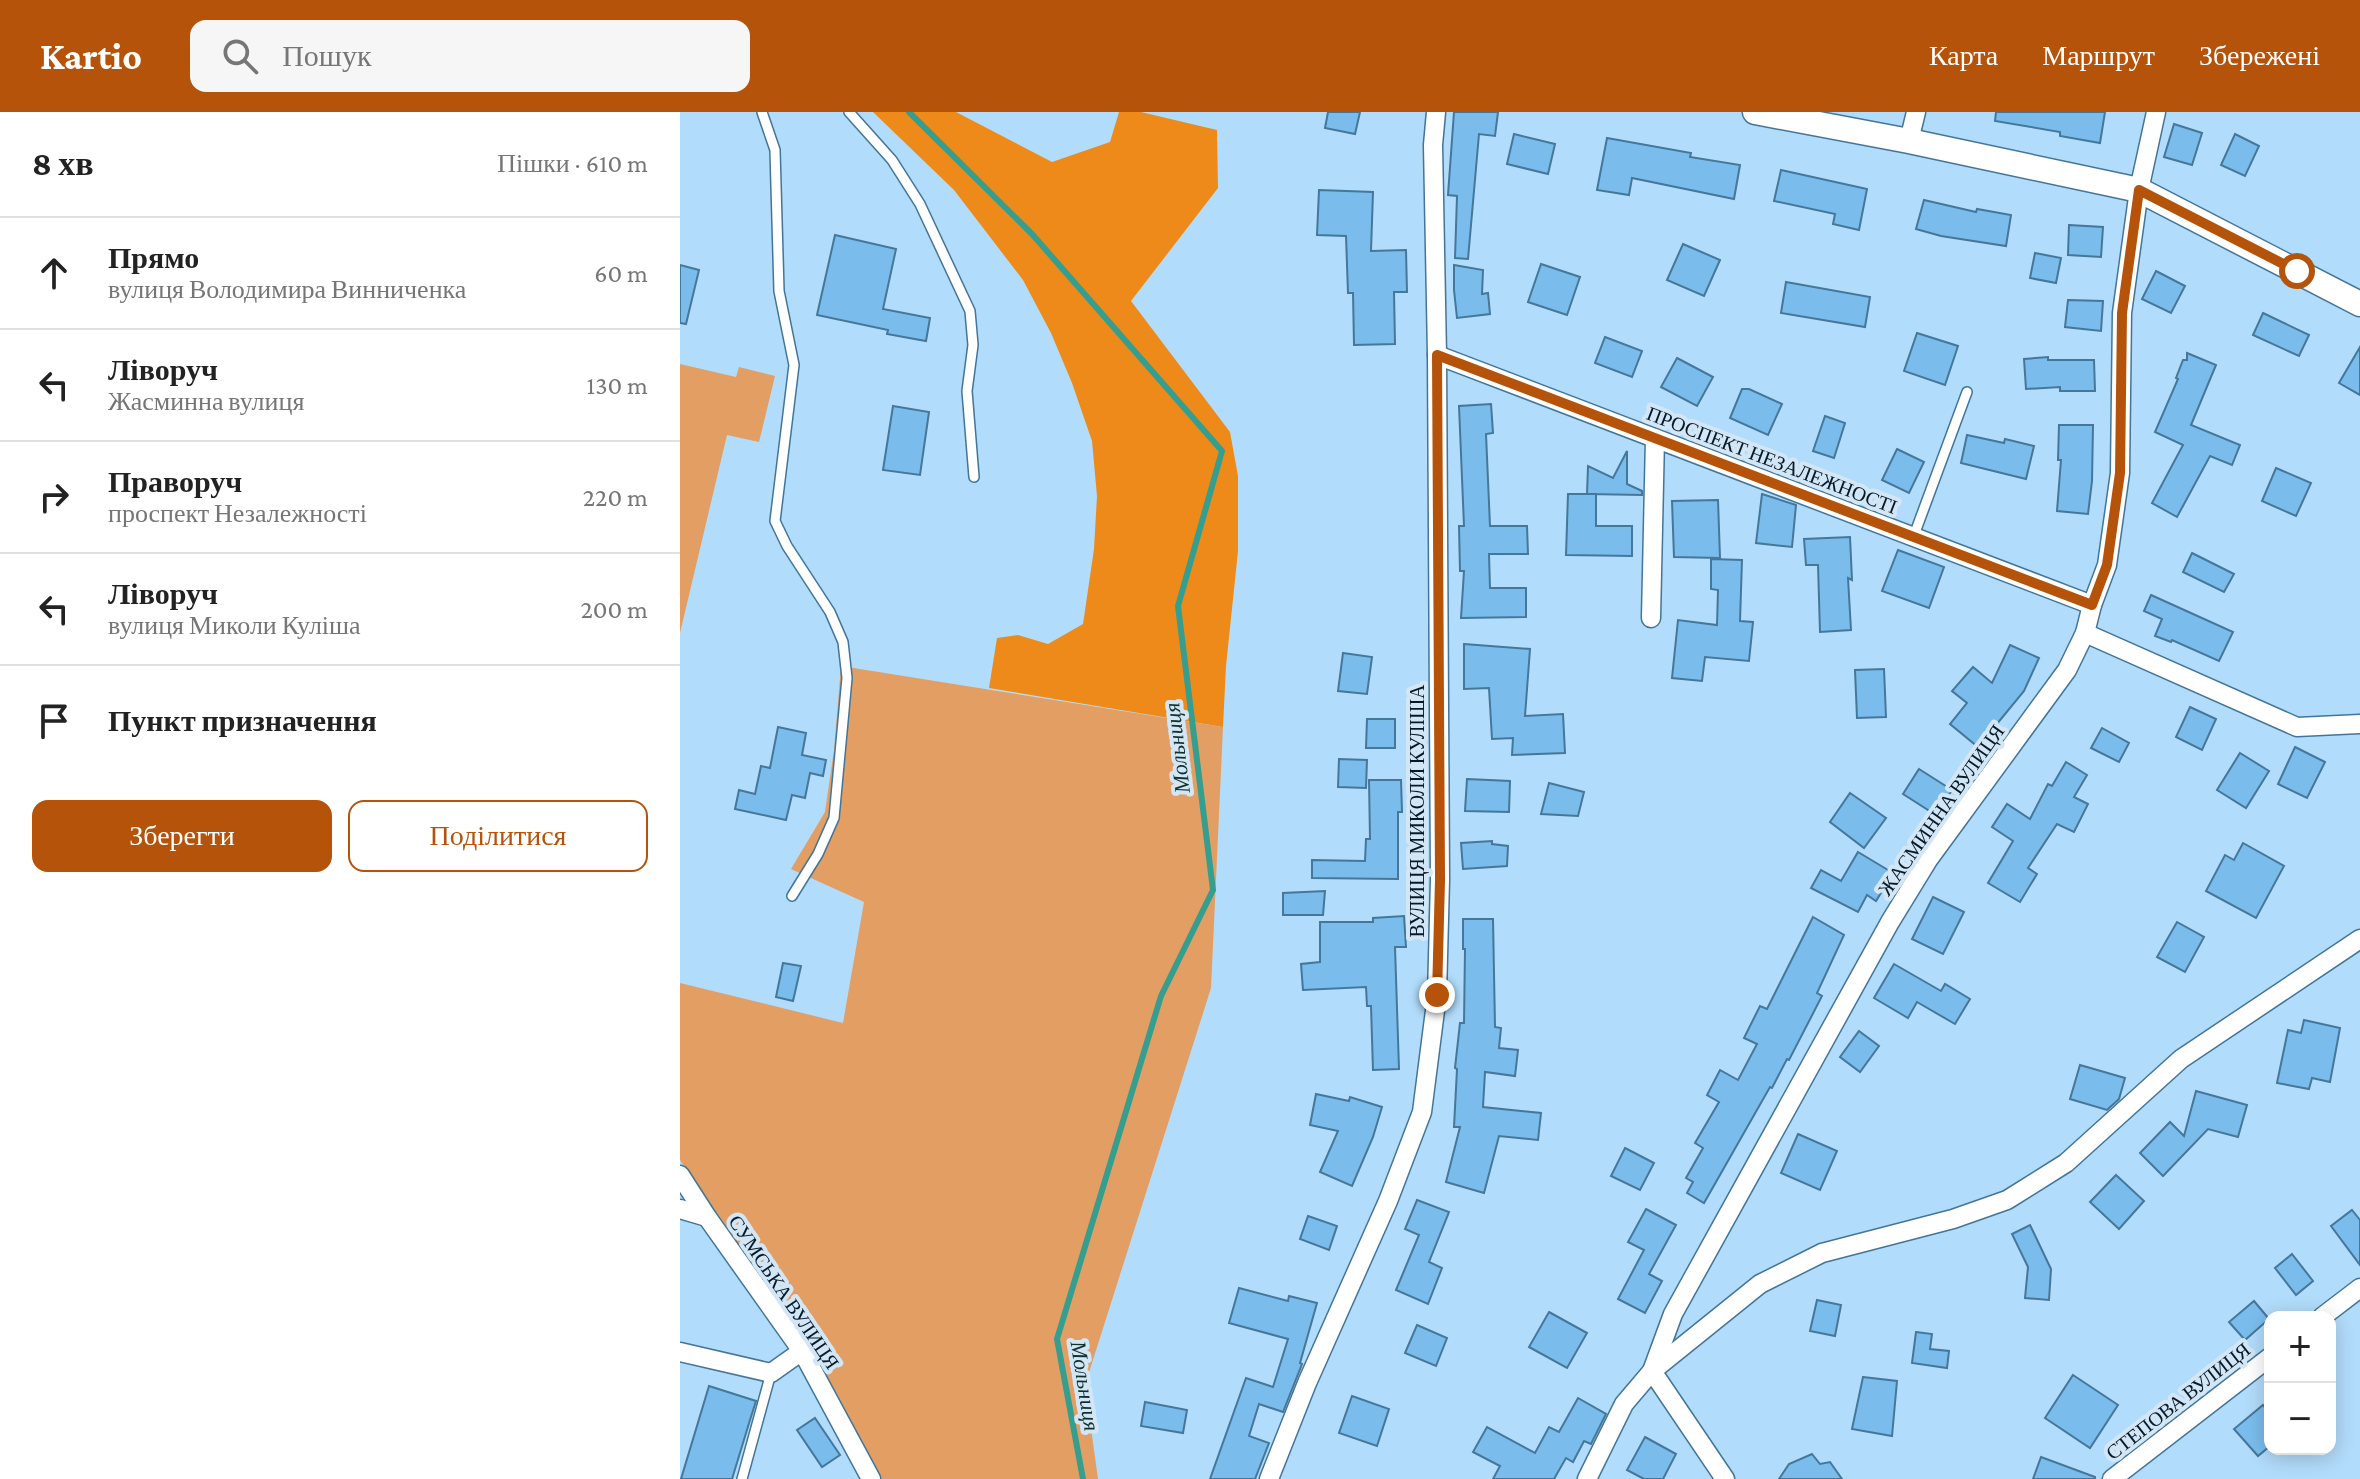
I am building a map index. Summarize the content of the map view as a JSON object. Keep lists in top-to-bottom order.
{
  "streets": {
    "street": [
      "ПРОСПЕКТ НЕЗАЛЕЖНОСТІ",
      "ЖАСМИННА ВУЛИЦЯ",
      "ВУЛИЦЯ МИКОЛИ КУЛІША",
      "СУМСЬКА ВУЛИЦЯ",
      "СТЕПОВА ВУЛИЦЯ"
    ]
  },
  "crossings": [
    ["ПРОСПЕКТ НЕЗАЛЕЖНОСТІ", "ЖАСМИННА ВУЛИЦЯ"],
    ["ПРОСПЕКТ НЕЗАЛЕЖНОСТІ", "ВУЛИЦЯ МИКОЛИ КУЛІША"]
  ],
  "water": ["Мольниця"],
  "page": {
    "header": "Kartio",
    "search": "Пошук",
    "nav": ["Карта", "Маршрут", "Збережені"],
    "heading": ["8 хв", "Пішки · 610 m"],
    "list": [
      ["Прямо", "вулиця Володимира Винниченка", "60 m"],
      ["Ліворуч", "Жасминна вулиця", "130 m"],
      ["Праворуч", "проспект Незалежності", "220 m"],
      ["Ліворуч", "вулиця Миколи Куліша", "200 m"],
      "Пункт призначення"
    ],
    "buttons": ["Зберегти", "Поділитися"],
    "map_buttons": ["+", "−"]
  }
}
